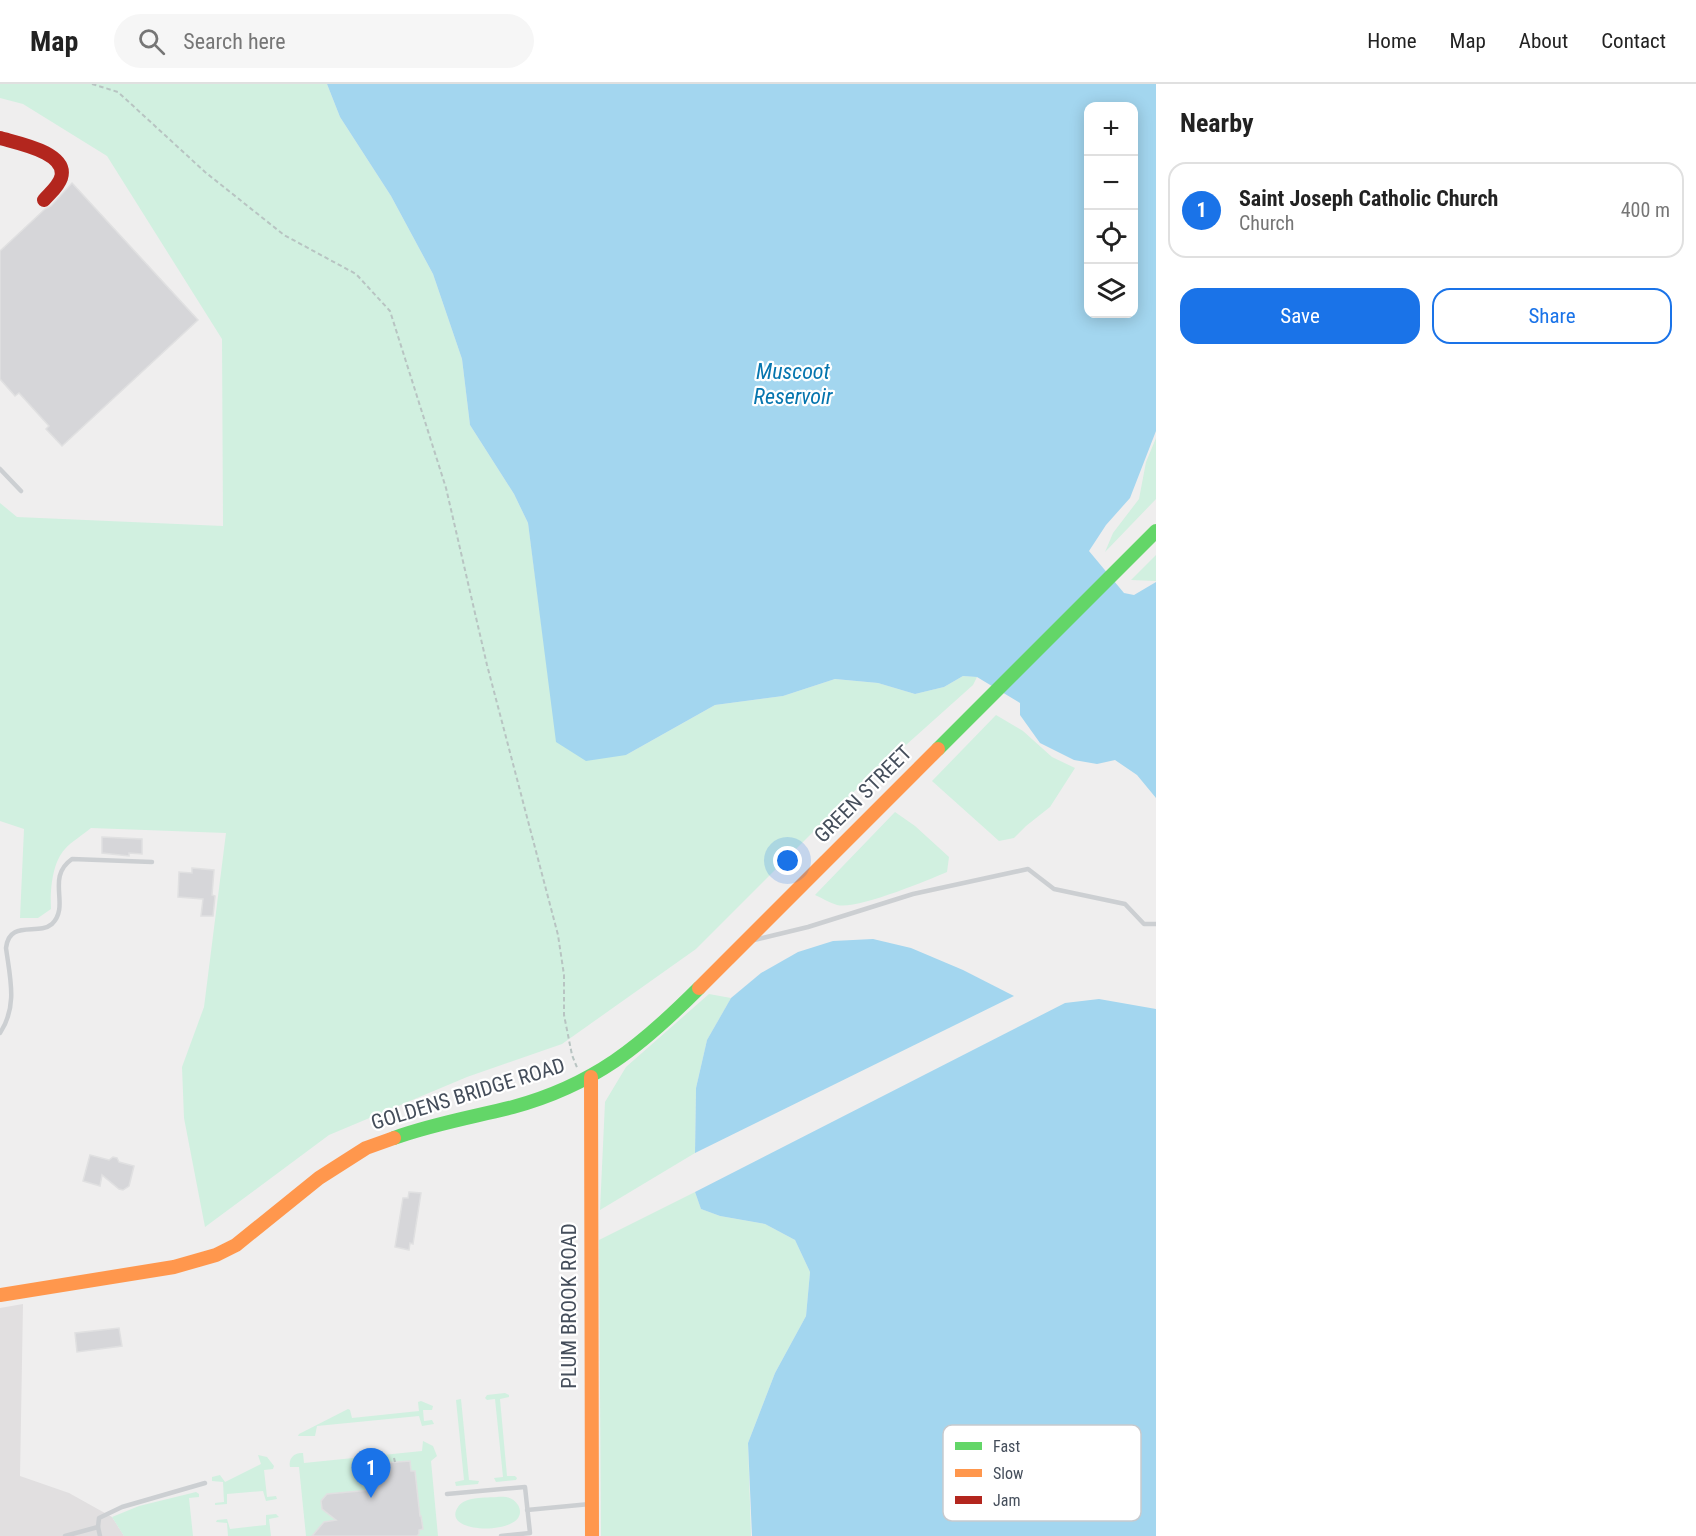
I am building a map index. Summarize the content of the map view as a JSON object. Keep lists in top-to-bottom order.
{
  "streets": {
    "main road": ["GREEN STREET", "GOLDENS BRIDGE ROAD", "PLUM BROOK ROAD"]
  },
  "crossings": [
    ["GREEN STREET", "GOLDENS BRIDGE ROAD"],
    ["GREEN STREET", "PLUM BROOK ROAD"],
    ["GOLDENS BRIDGE ROAD", "PLUM BROOK ROAD"]
  ],
  "water": ["Muscoot Reservoir"],
  "legend": ["Fast", "Slow", "Jam"],
  "page": {
    "header": "Map",
    "search": "Search here",
    "nav": [
      "Home",
      "Map",
      "About",
      "Contact"
    ],
    "heading": "Nearby",
    "map_buttons": ["+", "−"],
    "list": [
      {
        "mark": "1",
        "name": "Saint Joseph Catholic Church",
        "note": "Church",
        "value": "400 m"
      }
    ],
    "buttons": ["Save", "Share"],
    "pins": "1"
  }
}
